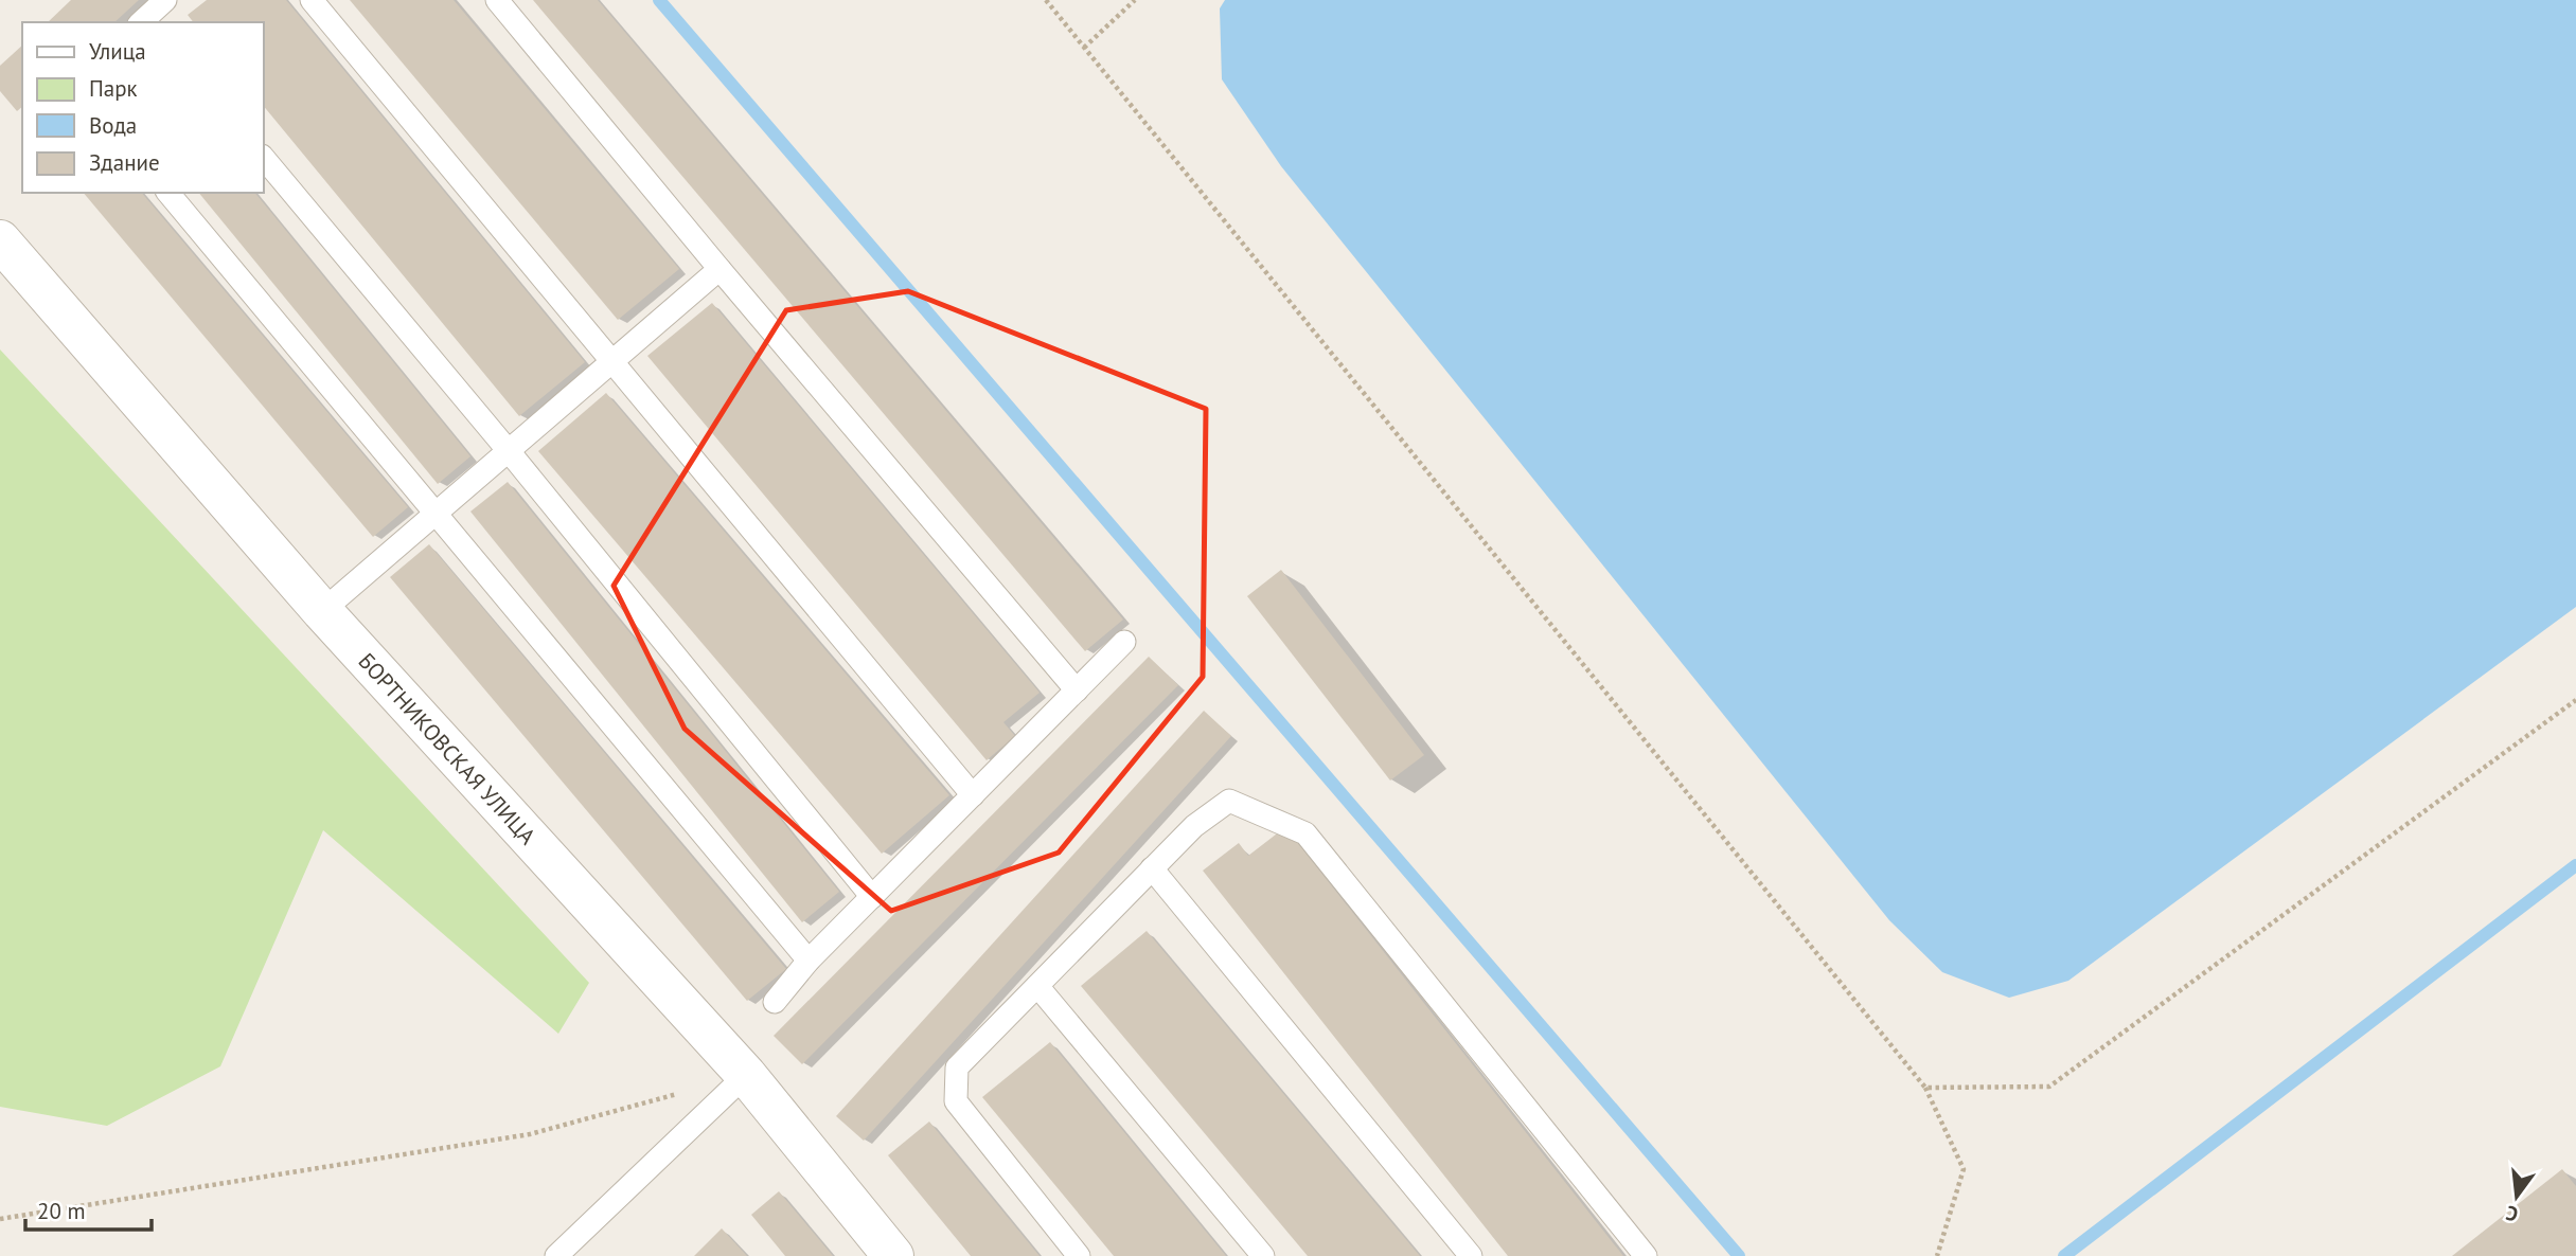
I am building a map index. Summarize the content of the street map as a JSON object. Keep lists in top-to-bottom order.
{
  "streets": {
    "street": ["БОРТНИКОВСКАЯ УЛИЦА"]
  },
  "legend": [
    "Улица",
    "Парк",
    "Вода",
    "Здание"
  ],
  "scale_bar": "20 m",
  "north": "bottom"
}
